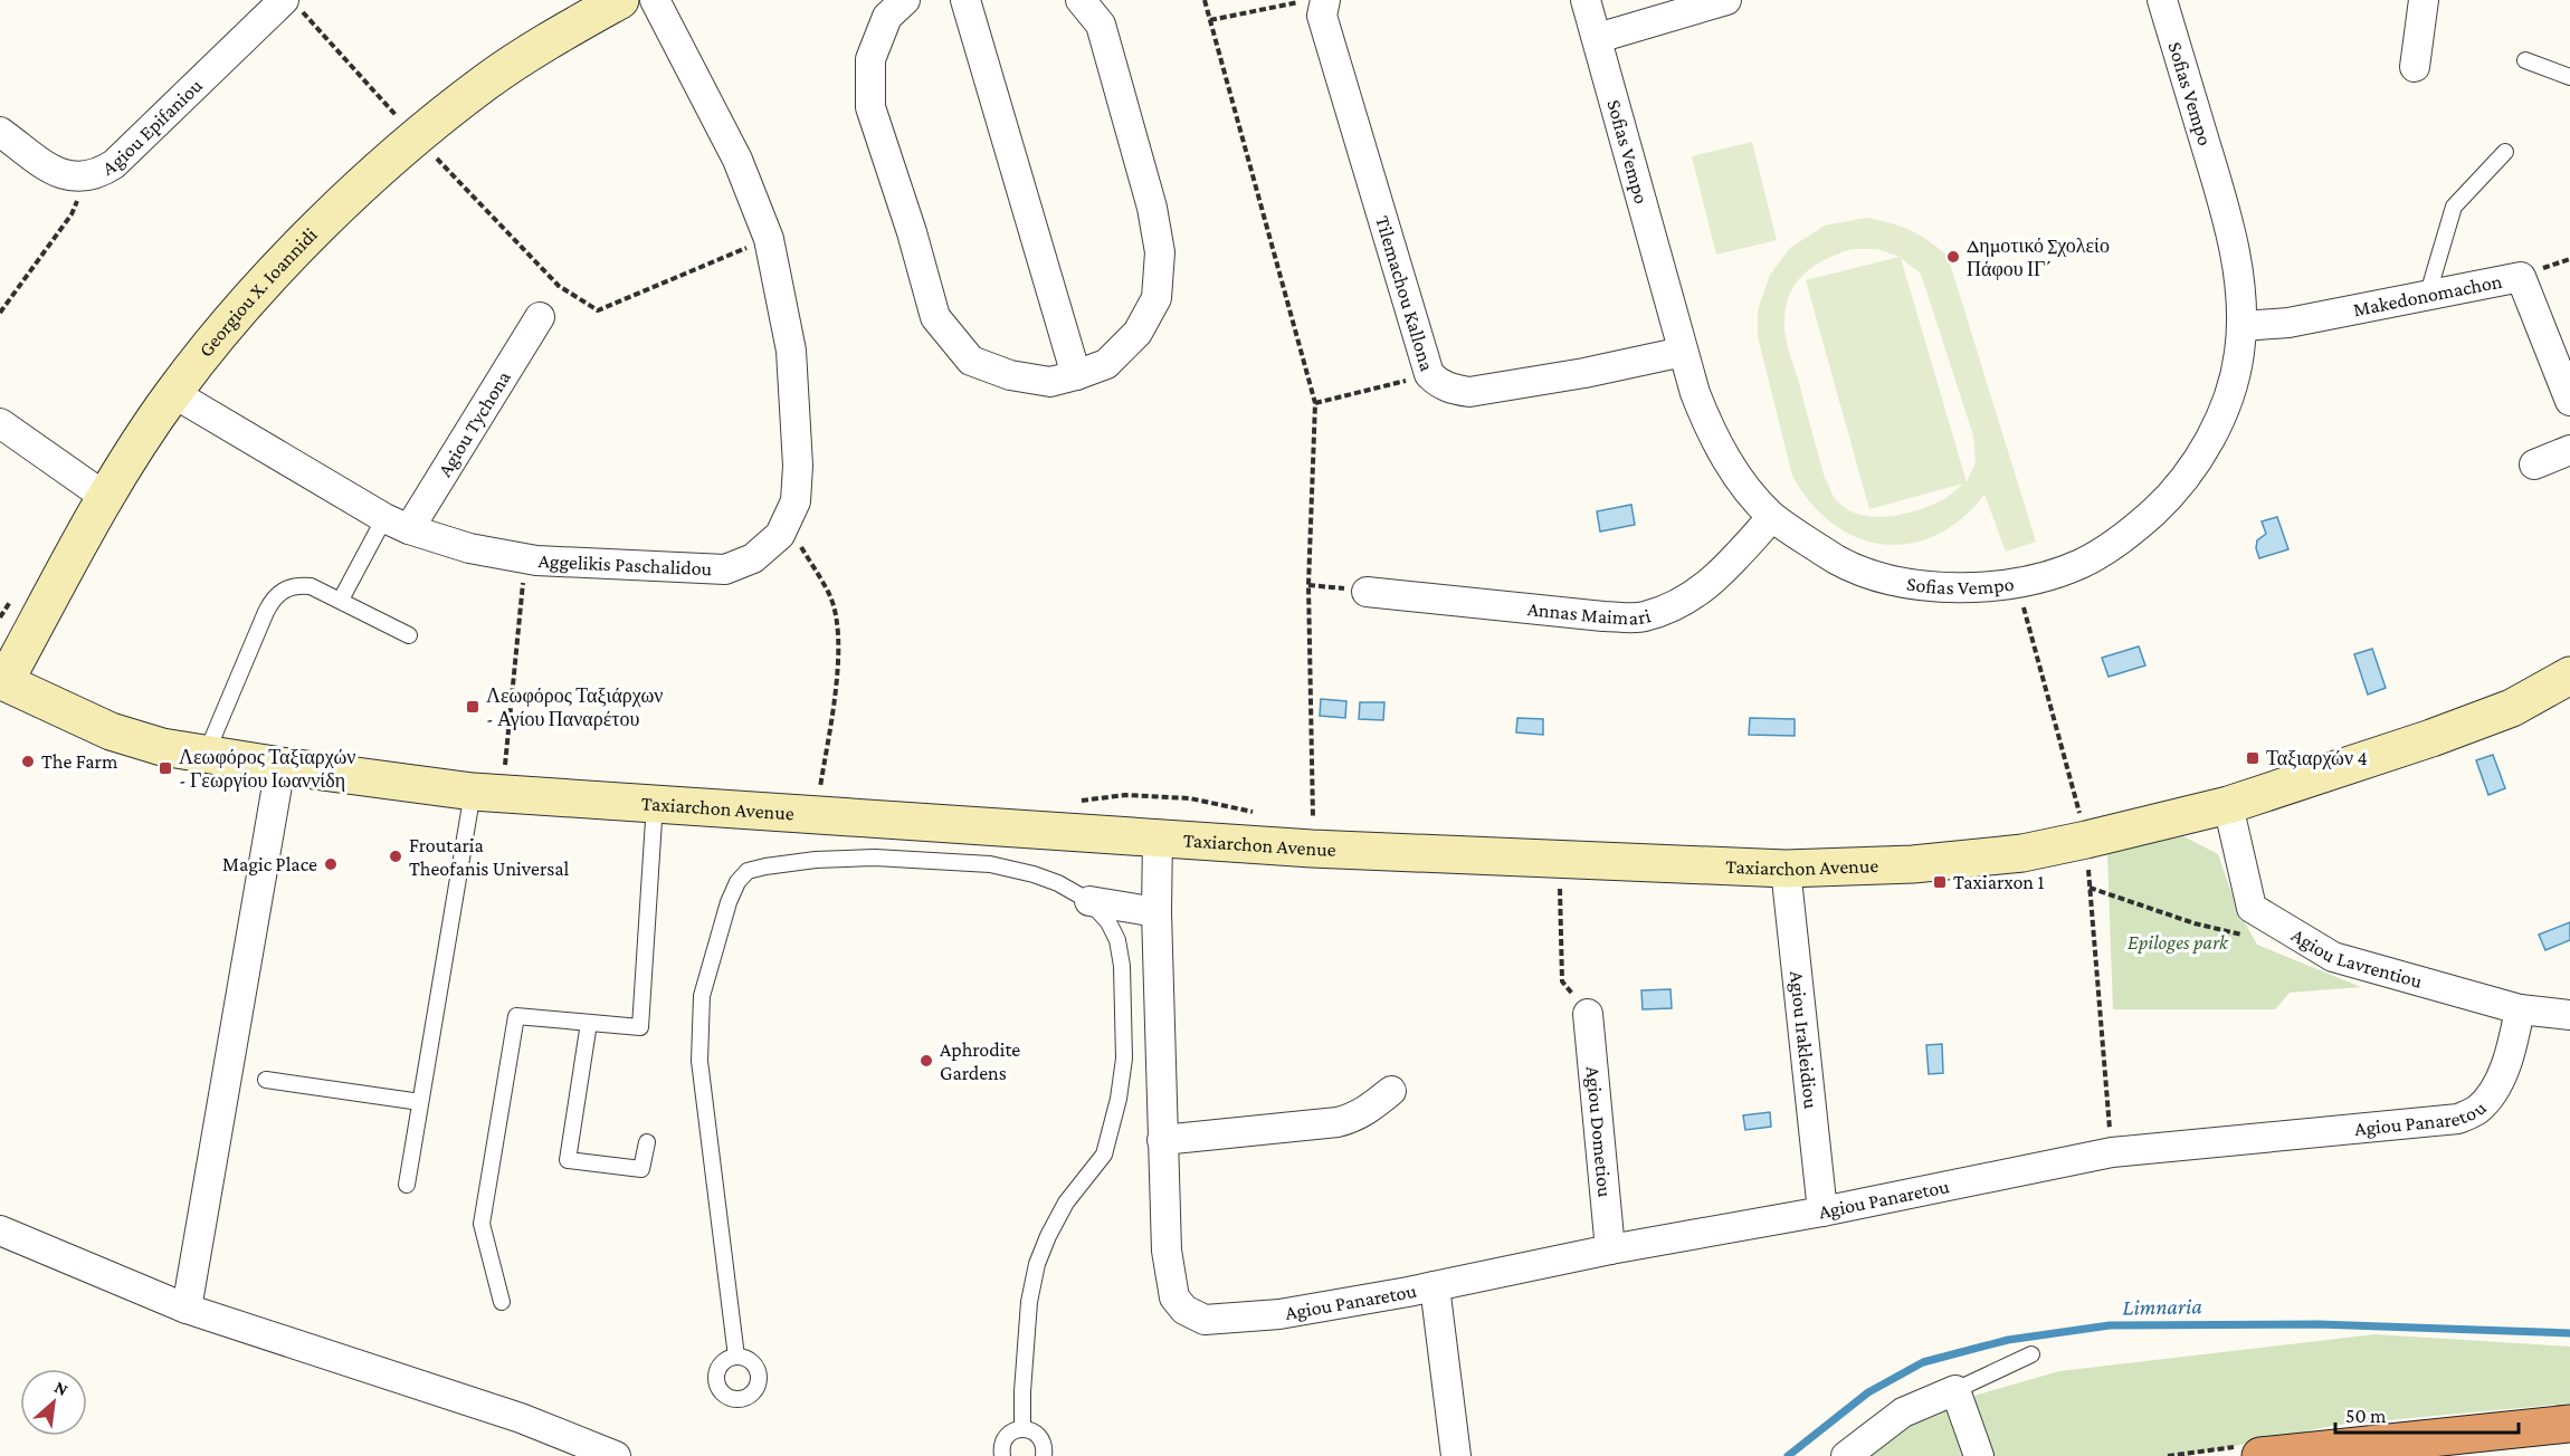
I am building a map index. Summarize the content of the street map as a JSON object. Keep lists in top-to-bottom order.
{
  "streets": {
    "main road": ["Georgiou X. Ioannidi", "Taxiarchon Avenue"],
    "street": [
      "Sofias Vempo",
      "Agiou Epifaniou",
      "Tilemachou Kallona",
      "Makedonomachon",
      "Agiou Tychona",
      "Aggelikis Paschalidou",
      "Annas Maimari",
      "Agiou Lavrentiou",
      "Agiou Irakleidiou",
      "Agiou Panaretou",
      "Agiou Dometiou"
    ]
  },
  "crossings": [
    ["Sofias Vempo", "Tilemachou Kallona"],
    ["Sofias Vempo", "Makedonomachon"],
    ["Sofias Vempo", "Annas Maimari"],
    ["Georgiou X. Ioannidi", "Aggelikis Paschalidou"],
    ["Georgiou X. Ioannidi", "Taxiarchon Avenue"],
    ["Agiou Tychona", "Aggelikis Paschalidou"],
    ["Taxiarchon Avenue", "Agiou Lavrentiou"],
    ["Taxiarchon Avenue", "Agiou Irakleidiou"],
    ["Agiou Lavrentiou", "Agiou Panaretou"],
    ["Agiou Irakleidiou", "Agiou Panaretou"],
    ["Agiou Panaretou", "Agiou Dometiou"]
  ],
  "water": ["Limnaria"],
  "parks": ["Epiloges park"],
  "places": {
    "other": [
      "Δημοτικό Σχολείο Πάφου ΙΓ΄",
      "The Farm",
      "Froutaria Theofanis Universal",
      "Magic Place",
      "Aphrodite Gardens"
    ],
    "transit": [
      "Λεωφόρος Ταξιάρχων - Αγίου Παναρέτου",
      "Ταξιαρχών 4",
      "Λεωφόρος Ταξιαρχών - Γεωργίου Ιωαννίδη",
      "Taxiarxon 1"
    ]
  },
  "scale_bar": "50 m",
  "north": "top right"
}
